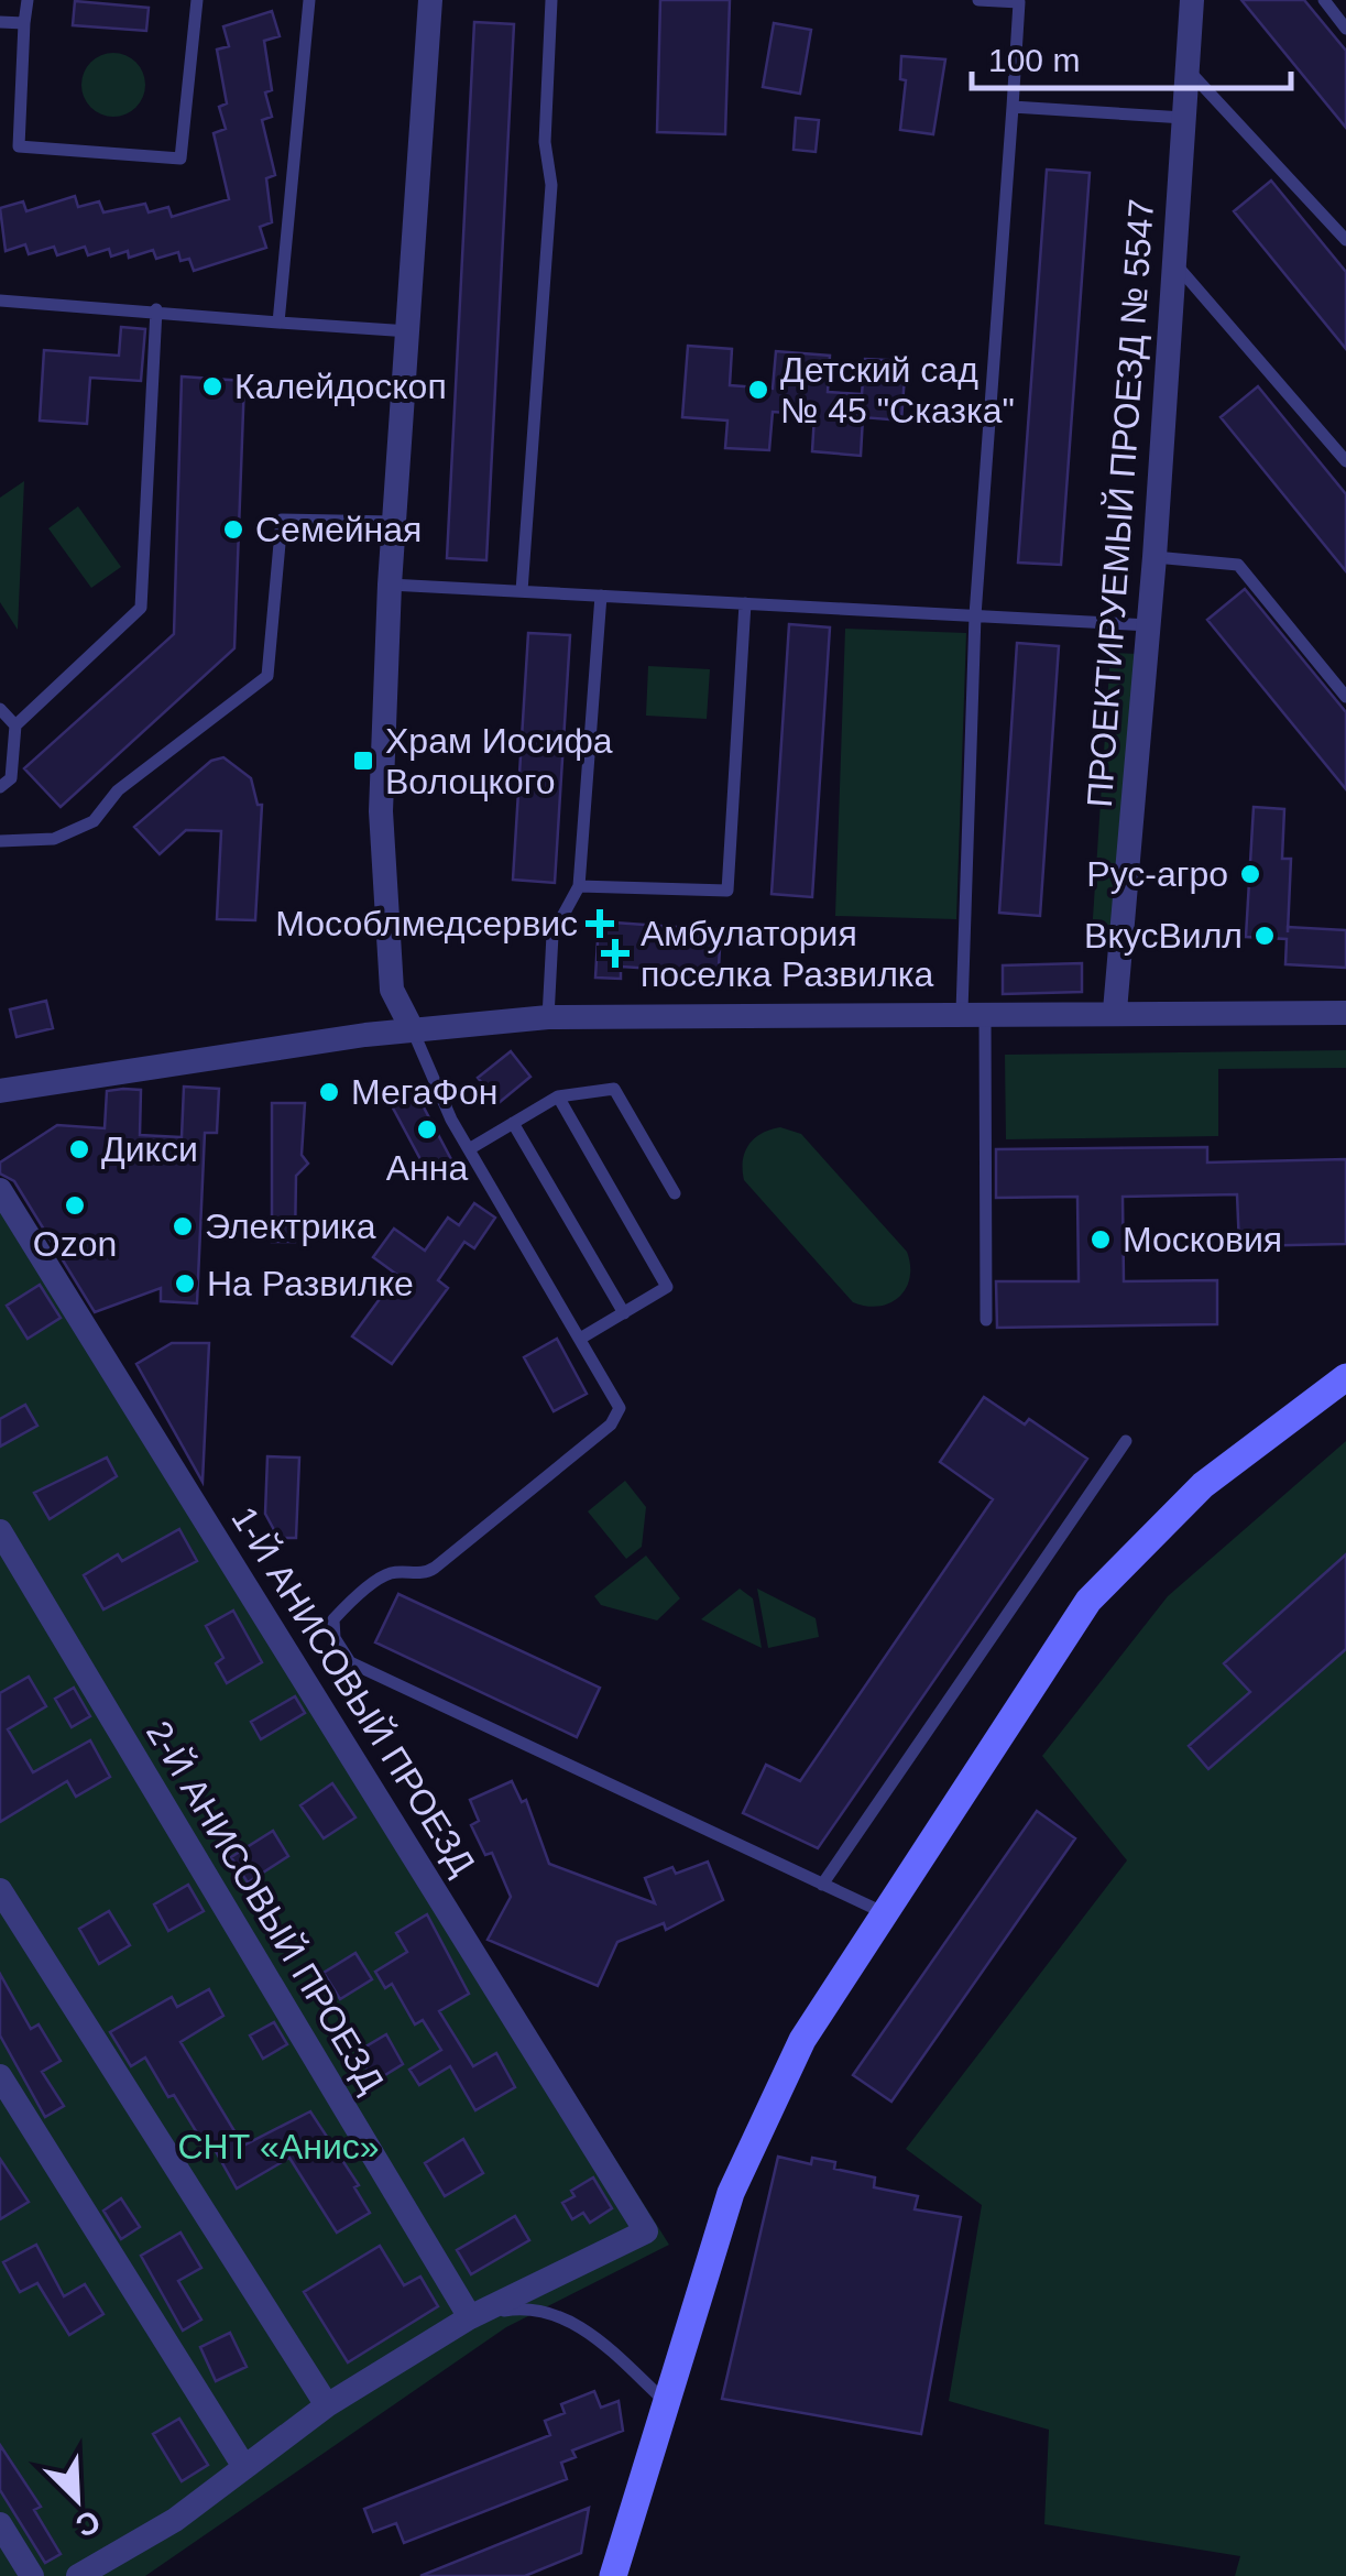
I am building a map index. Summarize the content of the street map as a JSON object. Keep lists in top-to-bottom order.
{
  "streets": {
    "street": ["ПРОЕКТИРУЕМЫЙ ПРОЕЗД № 5547", "1-Й АНИСОВЫЙ ПРОЕЗД", "2-Й АНИСОВЫЙ ПРОЕЗД"]
  },
  "crossings": [
    ["1-Й АНИСОВЫЙ ПРОЕЗД", "2-Й АНИСОВЫЙ ПРОЕЗД"]
  ],
  "parks": ["СНТ «Анис»"],
  "places": {
    "other": [
      "Калейдоскоп",
      "Детский сад № 45 \"Сказка\"",
      "Семейная",
      "Рус-агро",
      "ВкусВилл",
      "МегаФон",
      "Анна",
      "Дикси",
      "Ozon",
      "Электрика",
      "Московия",
      "На Развилке"
    ],
    "transit": ["Храм Иосифа Волоцкого"],
    "health": ["Мособлмедсервис", "Амбулатория поселка Развилка"]
  },
  "scale_bar": "100 m",
  "north": "bottom right"
}
